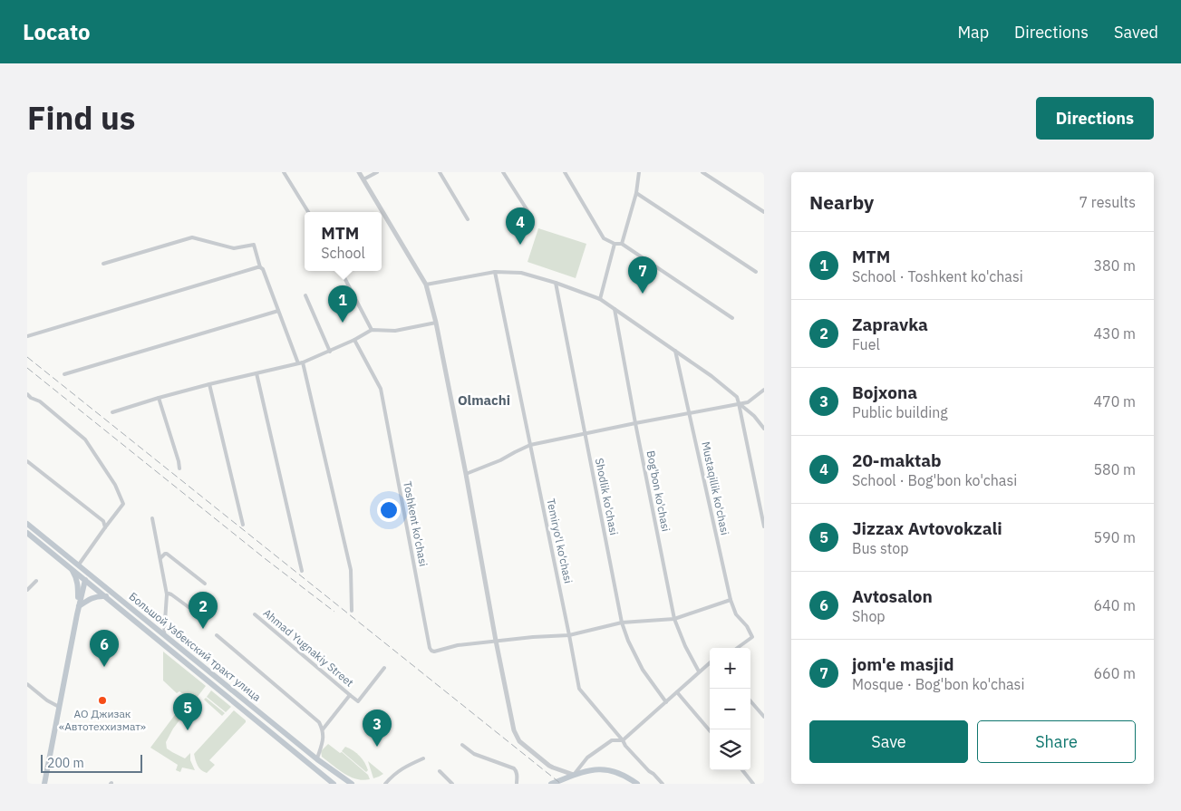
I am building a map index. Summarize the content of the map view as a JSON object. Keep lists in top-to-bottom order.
{
  "streets": {
    "main road": ["Большой Узбекский тракт улица"],
    "street": [
      "Mustaqillik ko'chasi",
      "Bog'bon ko'chasi",
      "Shodlik ko'chasi",
      "Toshkent ko'chasi",
      "Temiryo'l ko'chasi",
      "Ahmad Yugnakiy Street"
    ]
  },
  "crossings": [
    ["Mustaqillik ko'chasi", "Toshkent ko'chasi"],
    ["Bog'bon ko'chasi", "Toshkent ko'chasi"],
    ["Shodlik ko'chasi", "Toshkent ko'chasi"],
    ["Toshkent ko'chasi", "Temiryo'l ko'chasi"]
  ],
  "districts": ["Olmachi"],
  "places": ["АО Джизак «Автотеххизмат»"],
  "scale_bar": "200 m",
  "page": {
    "header": "Locato",
    "nav": ["Map", "Directions", "Saved"],
    "title": "Find us",
    "buttons": [
      "Directions",
      ["Save", "Share"]
    ],
    "heading": ["Nearby", "7 results"],
    "pins": [
      "4",
      "7",
      "1",
      "2",
      "6",
      "5",
      "3"
    ],
    "popup": ["MTM", "School"],
    "list": [
      {
        "mark": "1",
        "name": "MTM",
        "note": "School · Toshkent ko'chasi",
        "value": "380 m"
      },
      {
        "mark": "2",
        "name": "Zapravka",
        "note": "Fuel",
        "value": "430 m"
      },
      {
        "mark": "3",
        "name": "Bojxona",
        "note": "Public building",
        "value": "470 m"
      },
      {
        "mark": "4",
        "name": "20-maktab",
        "note": "School · Bog'bon ko'chasi",
        "value": "580 m"
      },
      {
        "mark": "5",
        "name": "Jizzax Avtovokzali",
        "note": "Bus stop",
        "value": "590 m"
      },
      {
        "mark": "6",
        "name": "Avtosalon",
        "note": "Shop",
        "value": "640 m"
      },
      {
        "mark": "7",
        "name": "jom'e masjid",
        "note": "Mosque · Bog'bon ko'chasi",
        "value": "660 m"
      }
    ],
    "map_buttons": ["+", "−"],
    "scale": "200 m"
  }
}
